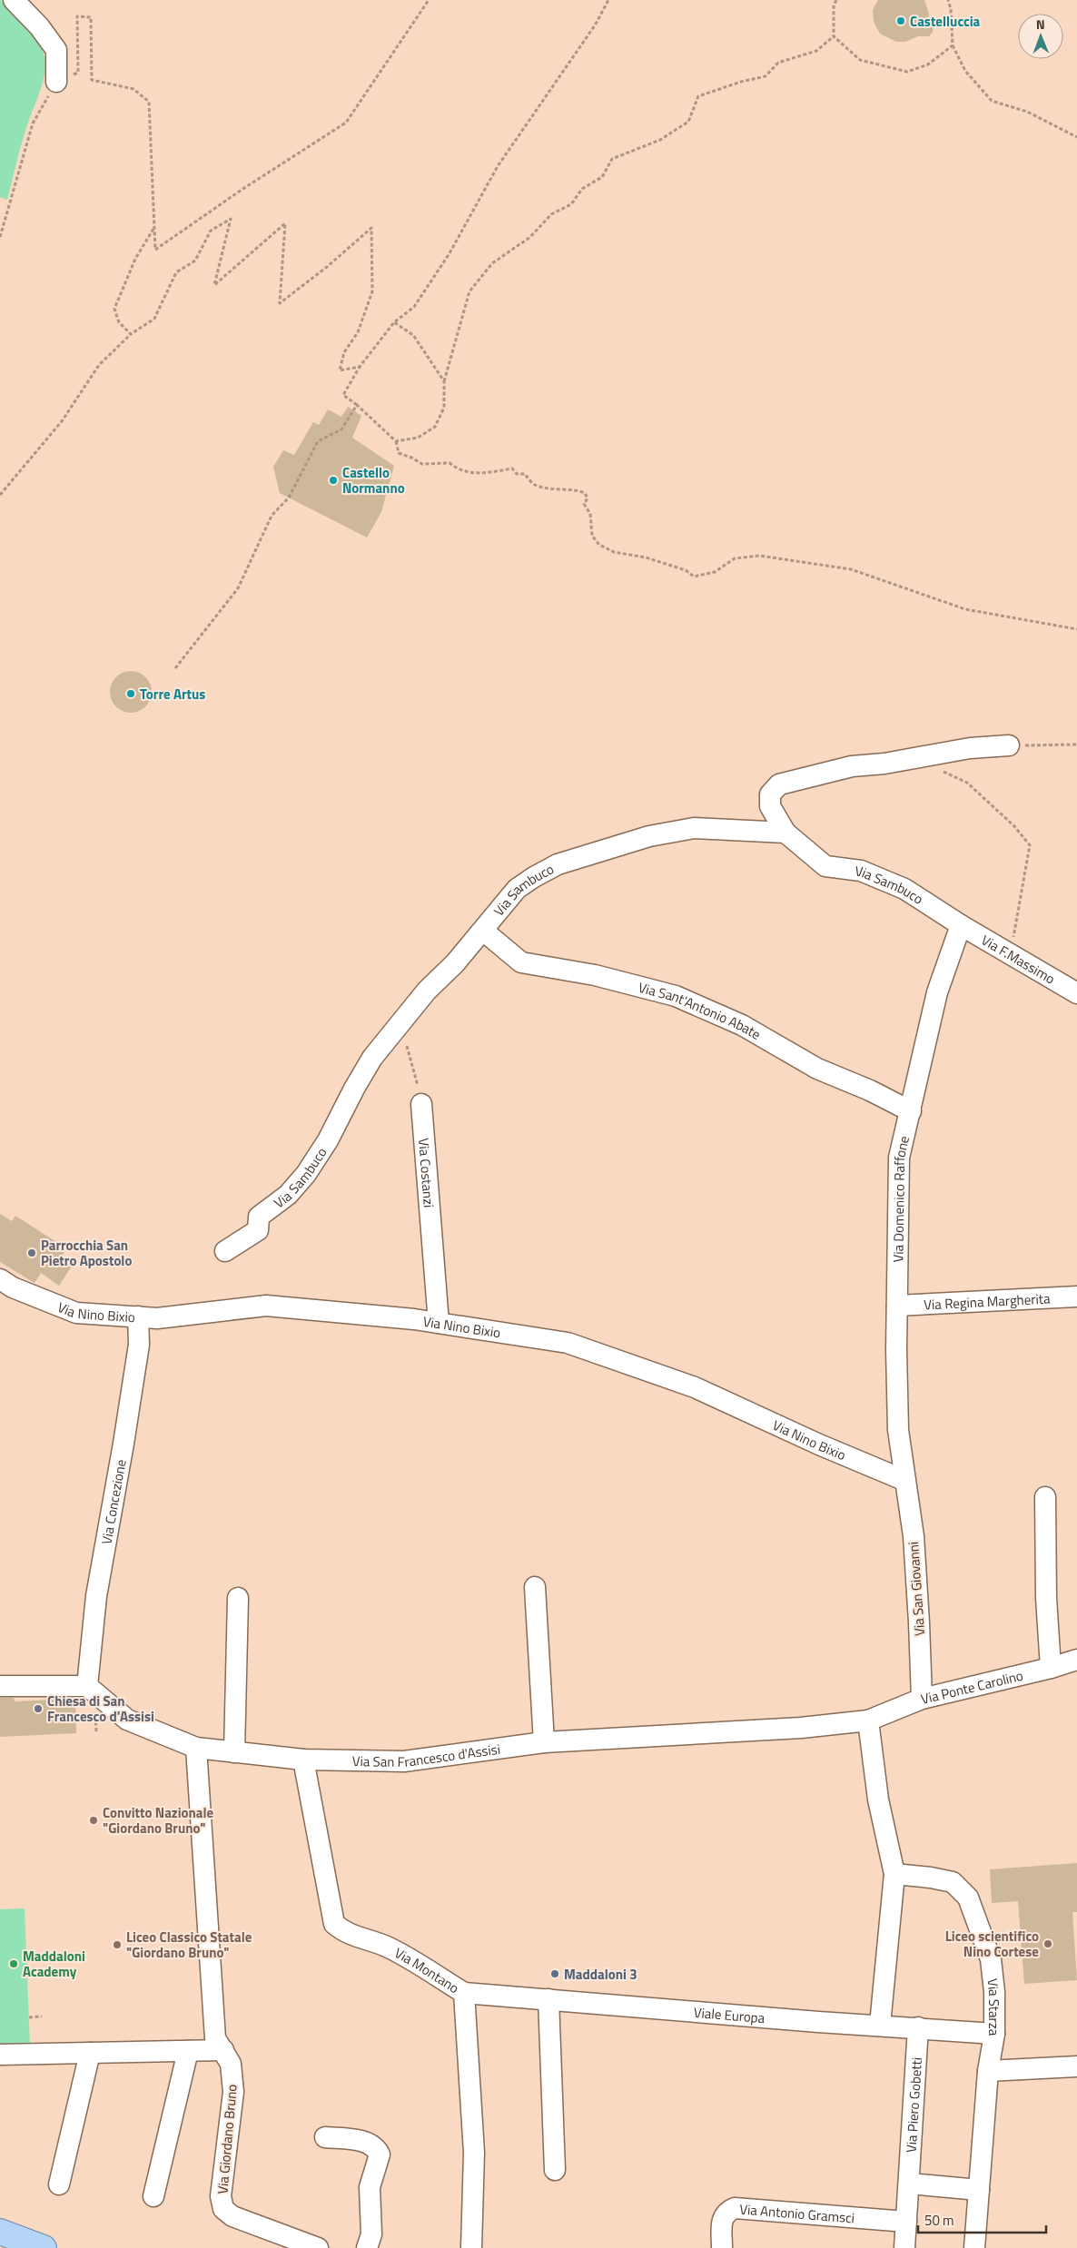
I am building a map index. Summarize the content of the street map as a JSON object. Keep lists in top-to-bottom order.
{
  "streets": {
    "street": [
      "Via Sambuco",
      "Via F.Massimo",
      "Via Sant'Antonio Abate",
      "Via Costanzi",
      "Via Domenico Raffone",
      "Via Regina Margherita",
      "Via Nino Bixio",
      "Via Concezione",
      "Via San Giovanni",
      "Via Ponte Carolino",
      "Via San Francesco d'Assisi",
      "Via Montano",
      "Via Starza",
      "Viale Europa",
      "Via Piero Gobetti",
      "Via Giordano Bruno",
      "Via Antonio Gramsci"
    ]
  },
  "crossings": [
    ["Via Sambuco", "Via F.Massimo"],
    ["Via Sambuco", "Via Sant'Antonio Abate"],
    ["Via Sambuco", "Via Domenico Raffone"],
    ["Via F.Massimo", "Via Domenico Raffone"],
    ["Via Sant'Antonio Abate", "Via Domenico Raffone"],
    ["Via Costanzi", "Via Nino Bixio"],
    ["Via Domenico Raffone", "Via Regina Margherita"],
    ["Via Domenico Raffone", "Via Nino Bixio"],
    ["Via Domenico Raffone", "Via San Giovanni"],
    ["Via Nino Bixio", "Via Concezione"],
    ["Via Nino Bixio", "Via San Giovanni"],
    ["Via Concezione", "Via San Francesco d'Assisi"],
    ["Via San Giovanni", "Via Ponte Carolino"],
    ["Via Ponte Carolino", "Via San Francesco d'Assisi"],
    ["Via San Francesco d'Assisi", "Via Montano"],
    ["Via San Francesco d'Assisi", "Via Giordano Bruno"],
    ["Via Montano", "Viale Europa"],
    ["Via Starza", "Viale Europa"],
    ["Viale Europa", "Via Piero Gobetti"],
    ["Via Piero Gobetti", "Via Antonio Gramsci"]
  ],
  "places": [
    "Castelluccia",
    "Castello Normanno",
    "Torre Artus",
    "Parrocchia San Pietro Apostolo",
    "Chiesa di San Francesco d'Assisi",
    "Convitto Nazionale \"Giordano Bruno\"",
    "Liceo scientifico Nino Cortese",
    "Liceo Classico Statale \"Giordano Bruno\"",
    "Maddaloni Academy",
    "Maddaloni 3"
  ],
  "scale_bar": "50 m",
  "north": "top"
}
